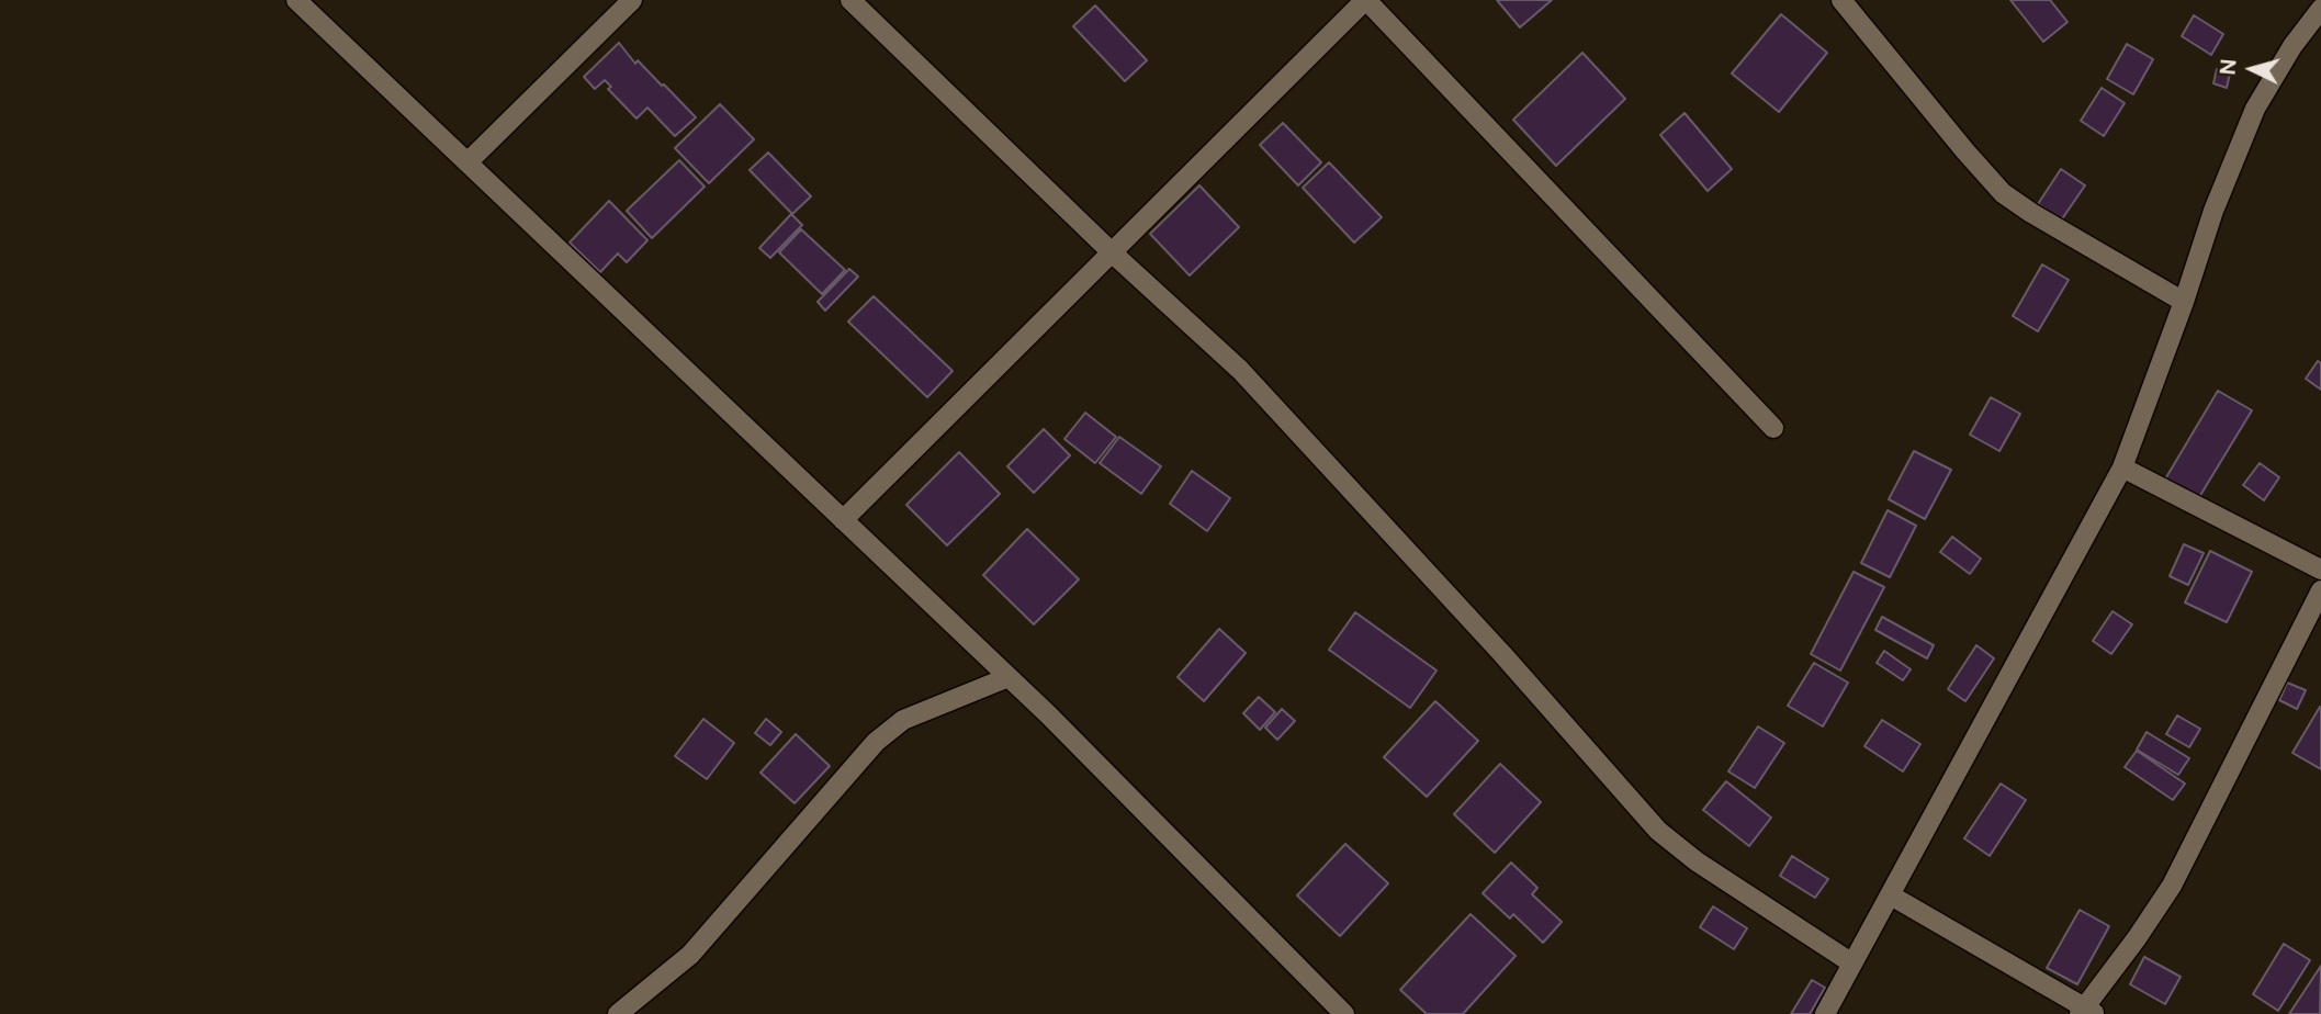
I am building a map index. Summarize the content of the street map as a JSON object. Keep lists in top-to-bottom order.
{
  "north": "left"
}
